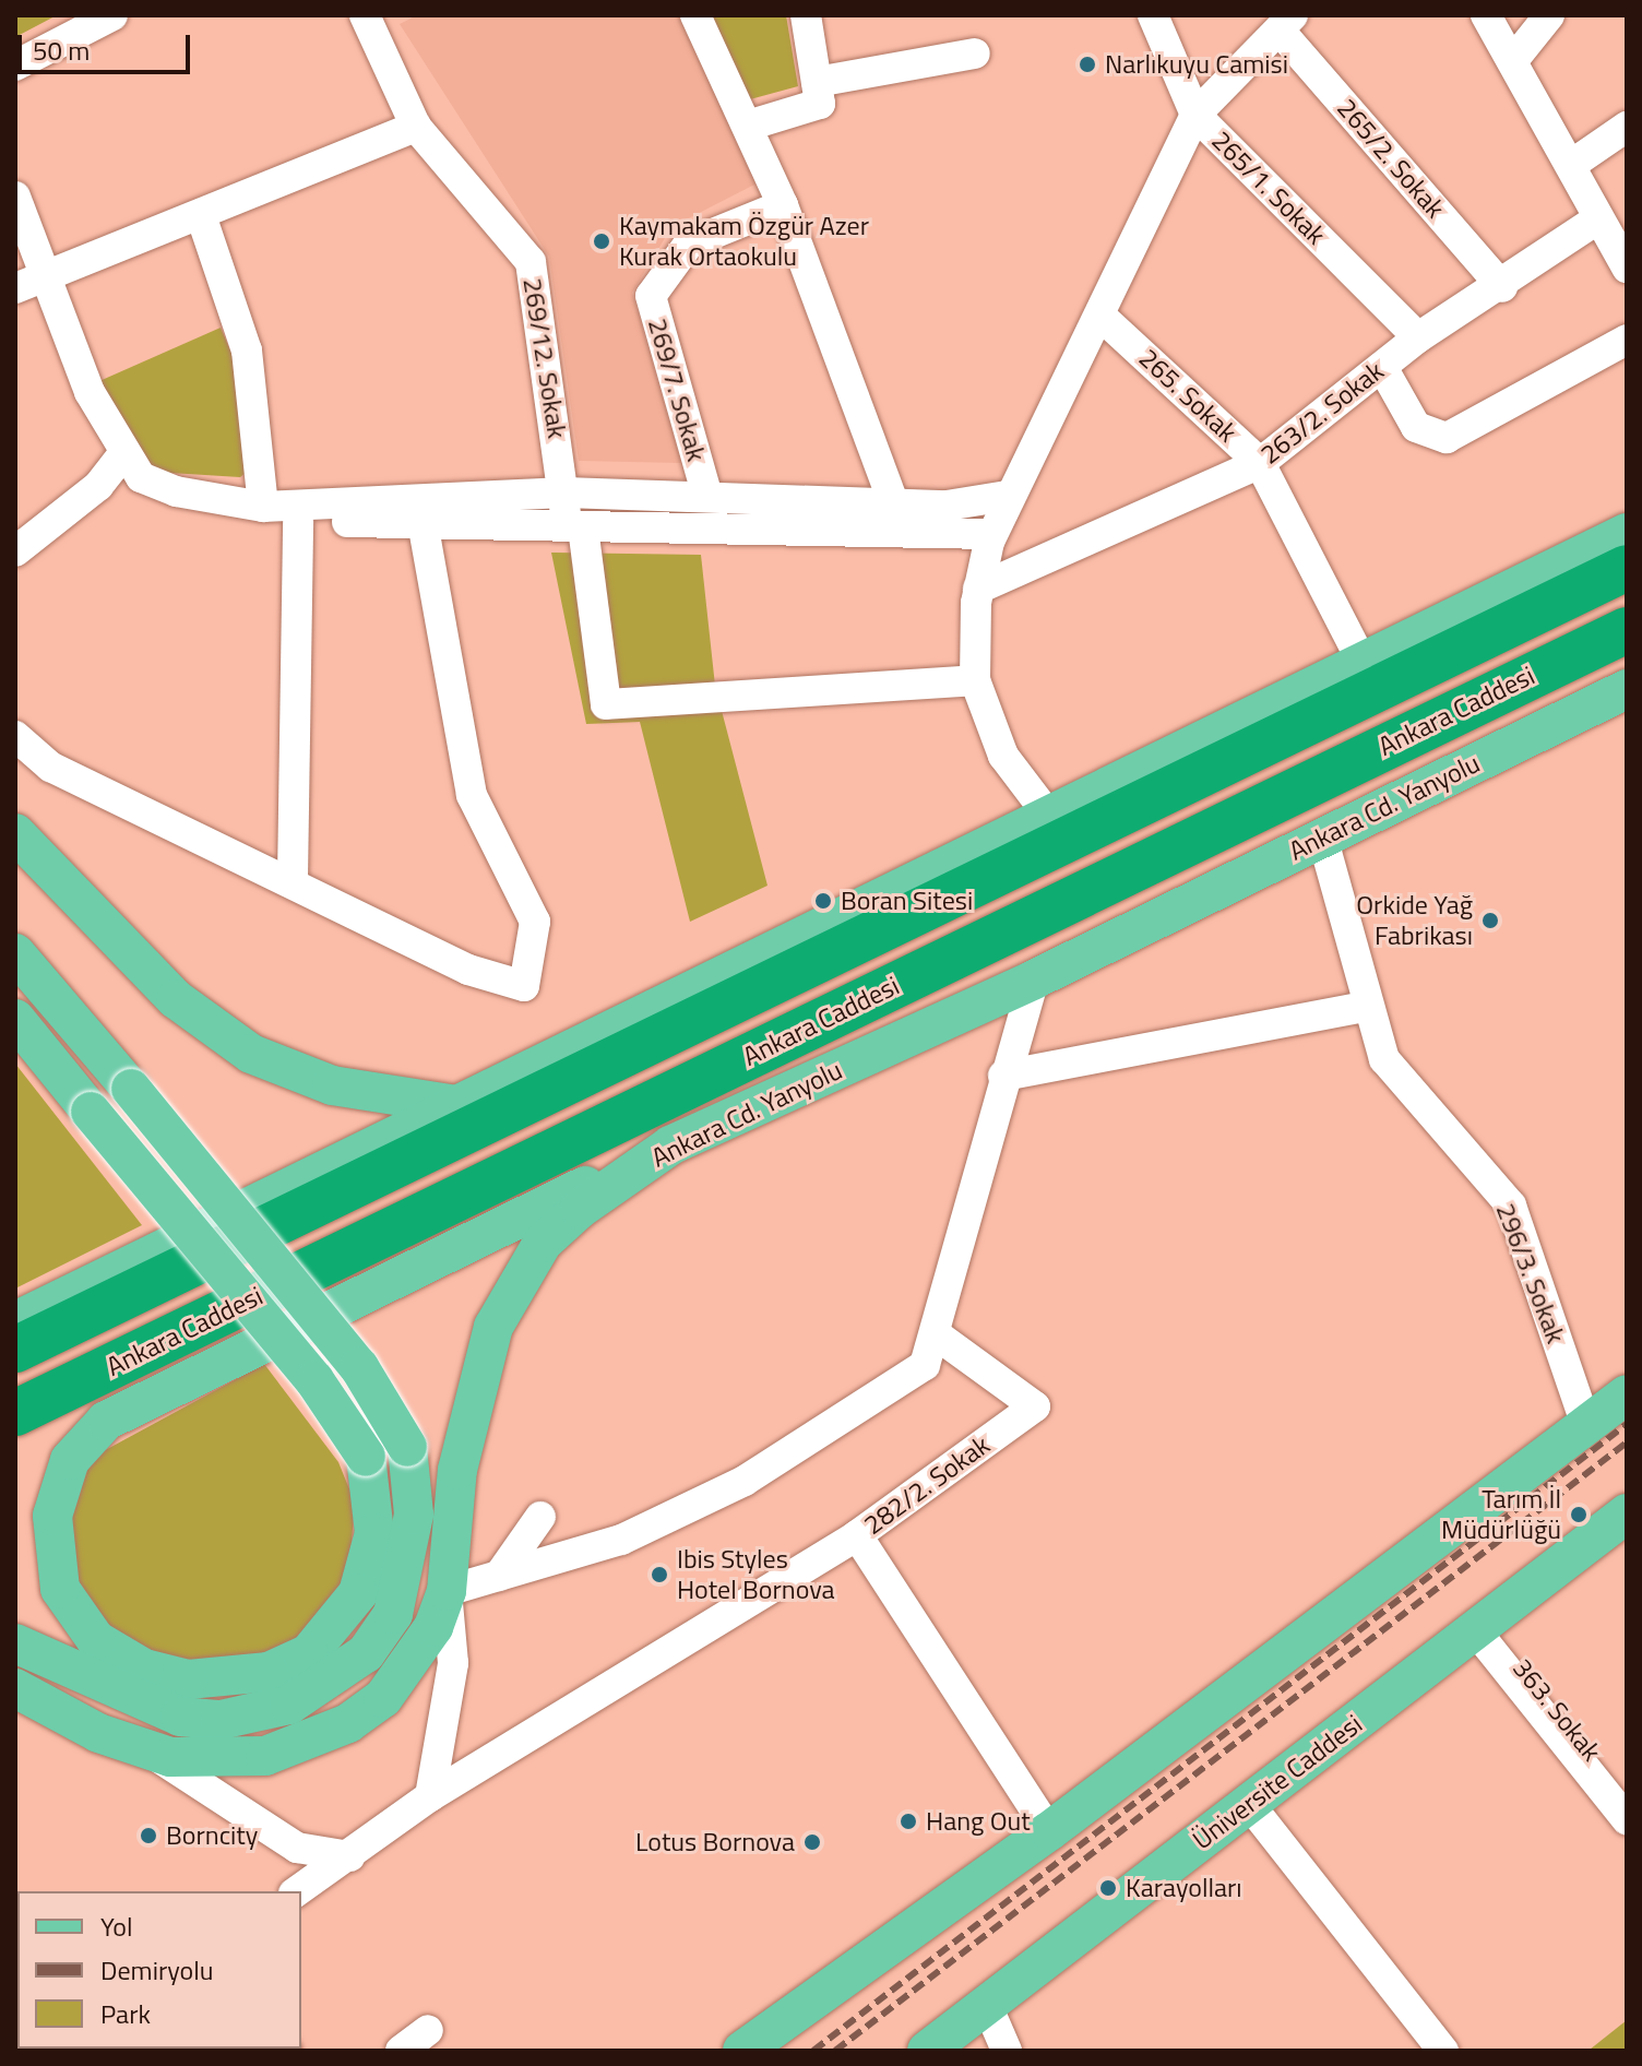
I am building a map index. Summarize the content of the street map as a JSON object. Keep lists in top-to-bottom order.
{
  "streets": {
    "highway": ["Ankara Caddesi"],
    "main road": ["Ankara Cd. Yanyolu", "Üniversite Caddesi"],
    "street": [
      "265/2. Sokak",
      "265/1. Sokak",
      "269/12. Sokak",
      "269/7. Sokak",
      "265. Sokak",
      "263/2. Sokak",
      "296/3. Sokak",
      "282/2. Sokak",
      "363. Sokak"
    ]
  },
  "crossings": [
    ["265/2. Sokak", "263/2. Sokak"],
    ["265/1. Sokak", "263/2. Sokak"],
    ["265. Sokak", "263/2. Sokak"],
    ["Ankara Cd. Yanyolu", "296/3. Sokak"],
    ["363. Sokak", "Üniversite Caddesi"]
  ],
  "places": [
    "Narlıkuyu Camisi",
    "Kaymakam Özgür Azer Kurak Ortaokulu",
    "Boran Sitesi",
    "Orkide Yağ Fabrikası",
    "Tarım İl Müdürlüğü",
    "Ibis Styles Hotel Bornova",
    "Hang Out",
    "Borncity",
    "Lotus Bornova",
    "Karayolları"
  ],
  "legend": ["Yol", "Demiryolu", "Park"],
  "scale_bar": "50 m"
}
